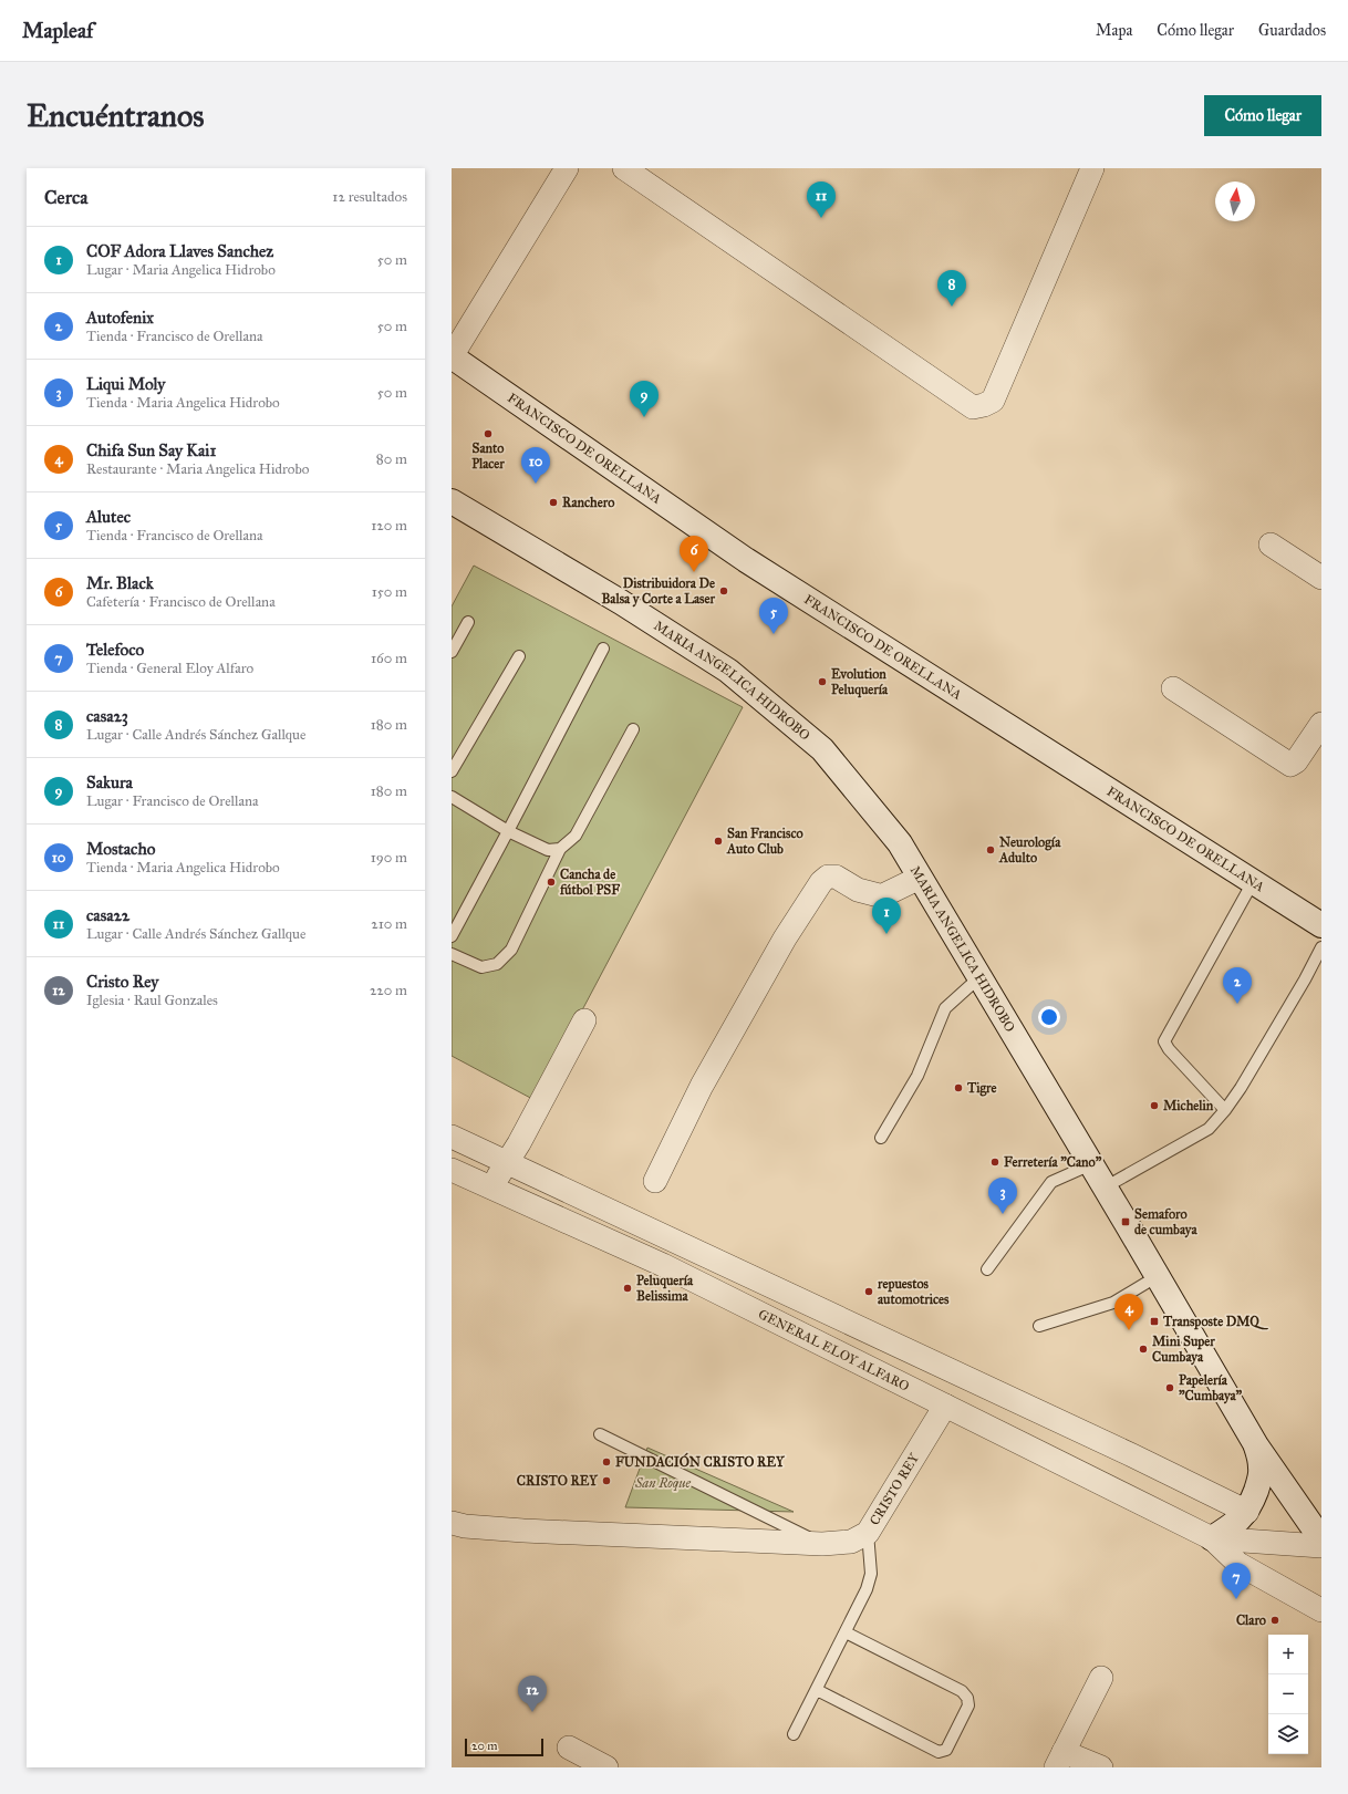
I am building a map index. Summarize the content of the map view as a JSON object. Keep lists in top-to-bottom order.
{
  "streets": {
    "street": [
      "FRANCISCO DE ORELLANA",
      "MARIA ANGELICA HIDROBO",
      "GENERAL ELOY ALFARO",
      "CRISTO REY"
    ]
  },
  "crossings": [
    ["GENERAL ELOY ALFARO", "CRISTO REY"]
  ],
  "parks": ["San Roque"],
  "places": {
    "other": [
      "Santo Placer",
      "Ranchero",
      "Distribuidora De Balsa y Corte a Laser",
      "Evolution Peluquería",
      "San Francisco Auto Club",
      "Neurología Adulto",
      "Cancha de fútbol PSF",
      "Tigre",
      "Michelin",
      "Ferretería \"Cano\"",
      "Peluquería Belissima",
      "repuestos automotrices",
      "Mini Super Cumbaya",
      "Papelería \"Cumbaya\"",
      "FUNDACIÓN CRISTO REY",
      "CRISTO REY",
      "Claro"
    ],
    "transit": ["Semaforo de cumbaya", "Transposte DMQ"]
  },
  "scale_bar": "20 m",
  "north": "top",
  "page": {
    "header": "Mapleaf",
    "nav": ["Mapa", "Cómo llegar", "Guardados"],
    "buttons": "Cómo llegar",
    "title": "Encuéntranos",
    "heading": ["Cerca", "12 resultados"],
    "pins": [
      "11",
      "8",
      "9",
      "10",
      "6",
      "5",
      "1",
      "2",
      "3",
      "4",
      "7",
      "12"
    ],
    "list": [
      {
        "mark": "1",
        "name": "COF Adora Llaves Sanchez",
        "note": "Lugar · Maria Angelica Hidrobo",
        "value": "50 m"
      },
      {
        "mark": "2",
        "name": "Autofenix",
        "note": "Tienda · Francisco de Orellana",
        "value": "50 m"
      },
      {
        "mark": "3",
        "name": "Liqui Moly",
        "note": "Tienda · Maria Angelica Hidrobo",
        "value": "50 m"
      },
      {
        "mark": "4",
        "name": "Chifa Sun Say Kai1",
        "note": "Restaurante · Maria Angelica Hidrobo",
        "value": "80 m"
      },
      {
        "mark": "5",
        "name": "Alutec",
        "note": "Tienda · Francisco de Orellana",
        "value": "120 m"
      },
      {
        "mark": "6",
        "name": "Mr. Black",
        "note": "Cafetería · Francisco de Orellana",
        "value": "150 m"
      },
      {
        "mark": "7",
        "name": "Telefoco",
        "note": "Tienda · General Eloy Alfaro",
        "value": "160 m"
      },
      {
        "mark": "8",
        "name": "casa23",
        "note": "Lugar · Calle Andrés Sánchez Gallque",
        "value": "180 m"
      },
      {
        "mark": "9",
        "name": "Sakura",
        "note": "Lugar · Francisco de Orellana",
        "value": "180 m"
      },
      {
        "mark": "10",
        "name": "Mostacho",
        "note": "Tienda · Maria Angelica Hidrobo",
        "value": "190 m"
      },
      {
        "mark": "11",
        "name": "casa22",
        "note": "Lugar · Calle Andrés Sánchez Gallque",
        "value": "210 m"
      },
      {
        "mark": "12",
        "name": "Cristo Rey",
        "note": "Iglesia · Raul Gonzales",
        "value": "220 m"
      }
    ],
    "map_buttons": ["+", "−"],
    "scale": "20 m"
  }
}
